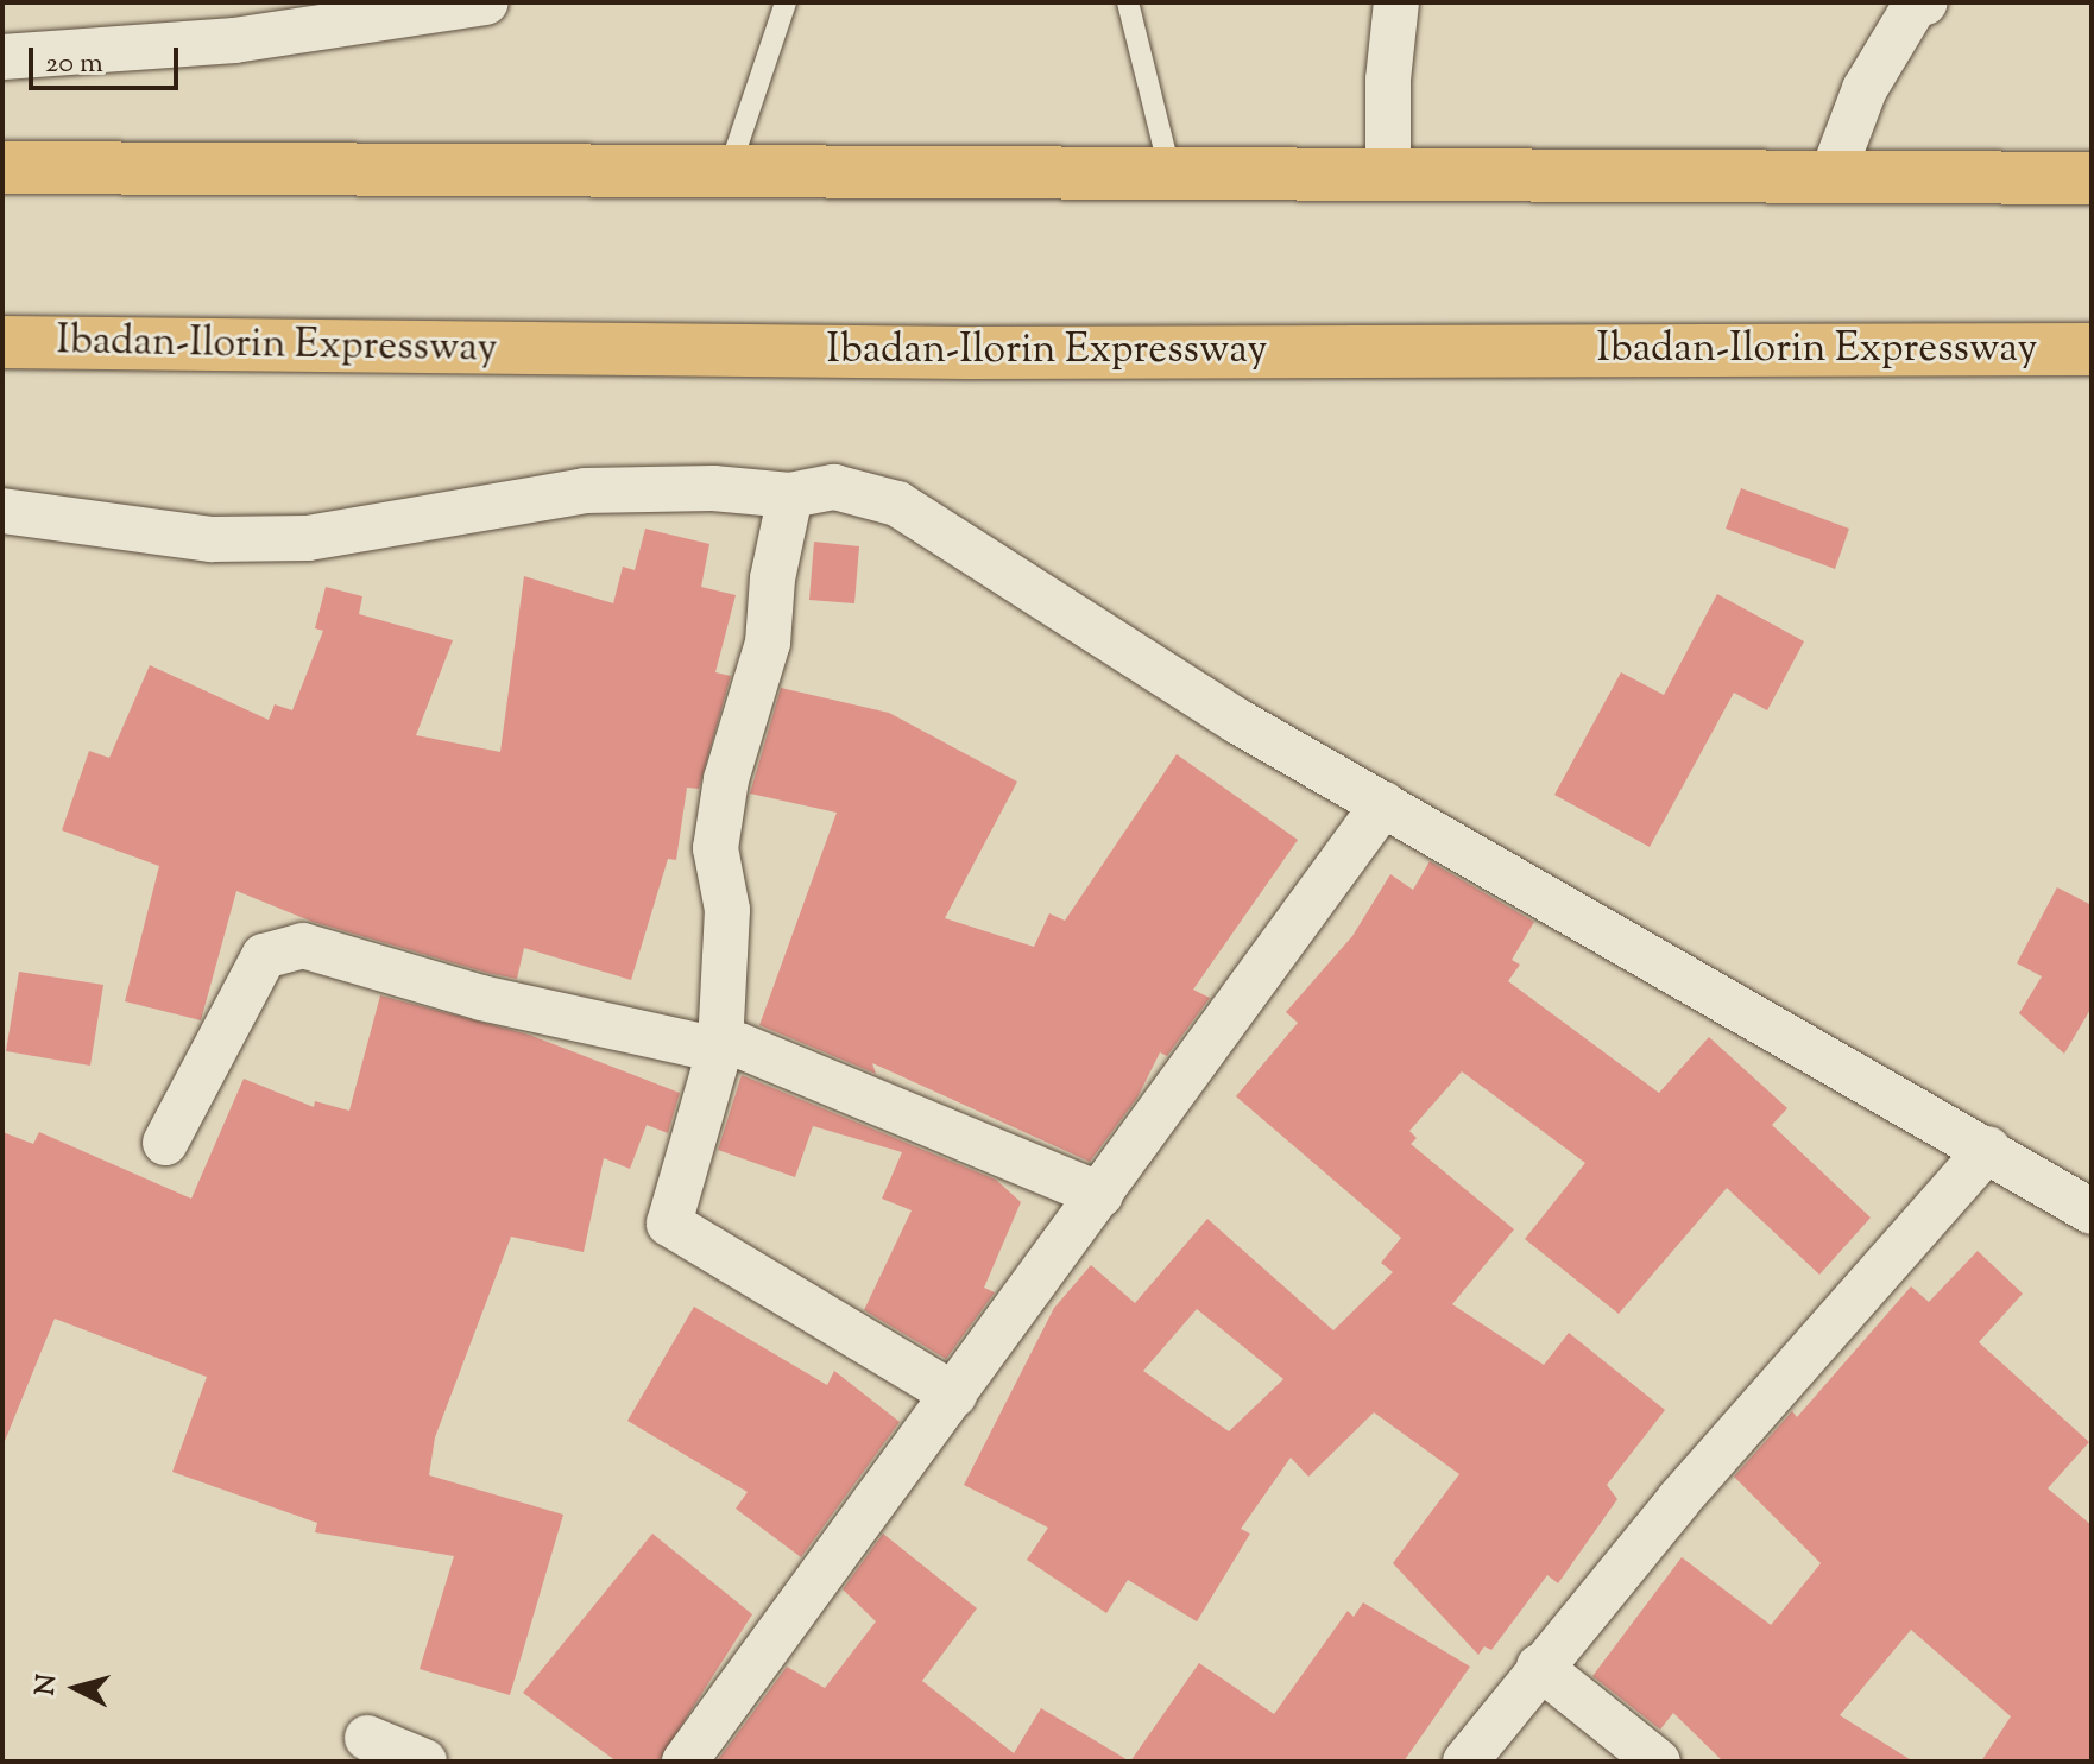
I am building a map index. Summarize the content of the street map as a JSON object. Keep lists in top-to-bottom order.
{
  "streets": {
    "highway": ["Ibadan-Ilorin Expressway"]
  },
  "scale_bar": "20 m",
  "north": "left"
}
